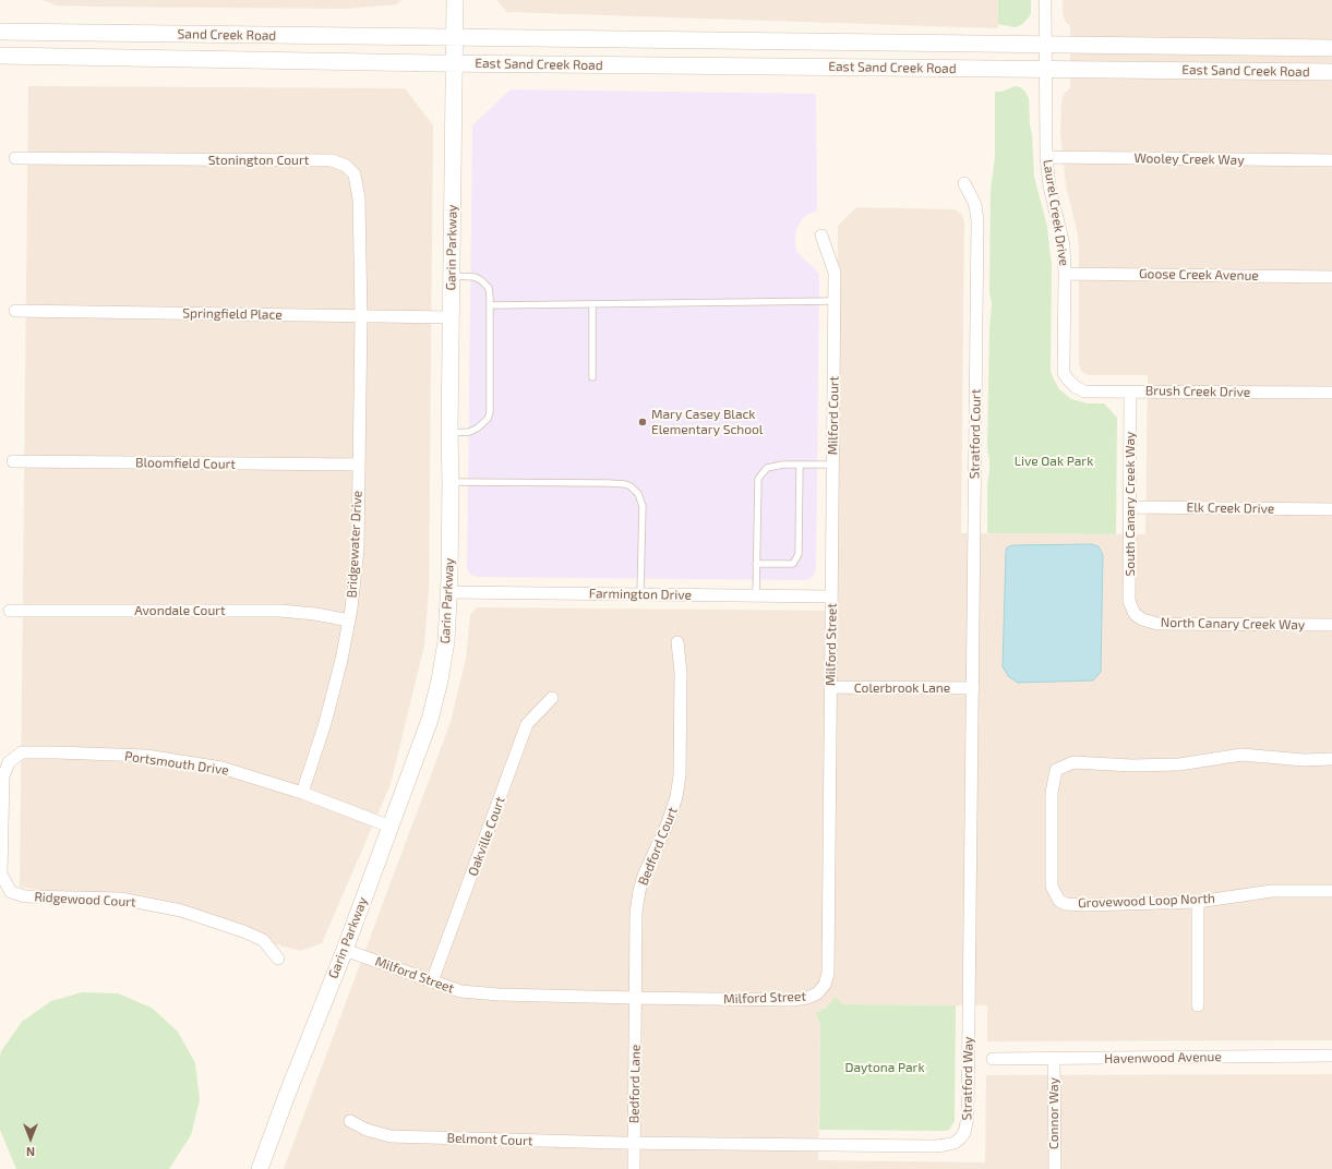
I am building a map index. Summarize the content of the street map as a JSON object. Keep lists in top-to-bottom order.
{
  "streets": {
    "street": [
      "Sand Creek Road",
      "East Sand Creek Road",
      "Wooley Creek Way",
      "Stonington Court",
      "Laurel Creek Drive",
      "Garin Parkway",
      "Goose Creek Avenue",
      "Springfield Place",
      "Brush Creek Drive",
      "Milford Court",
      "Stratford Court",
      "Bloomfield Court",
      "South Canary Creek Way",
      "Elk Creek Drive",
      "Bridgewater Drive",
      "Farmington Drive",
      "Avondale Court",
      "North Canary Creek Way",
      "Milford Street",
      "Colerbrook Lane",
      "Portsmouth Drive",
      "Oakville Court",
      "Bedford Court",
      "Ridgewood Court",
      "Grovewood Loop North",
      "Havenwood Avenue",
      "Stratford Way",
      "Bedford Lane",
      "Connor Way",
      "Belmont Court"
    ]
  },
  "crossings": [
    ["Sand Creek Road", "East Sand Creek Road"],
    ["Sand Creek Road", "Garin Parkway"],
    ["East Sand Creek Road", "Laurel Creek Drive"],
    ["East Sand Creek Road", "Garin Parkway"],
    ["Wooley Creek Way", "Laurel Creek Drive"],
    ["Stonington Court", "Springfield Place"],
    ["Stonington Court", "Bridgewater Drive"],
    ["Laurel Creek Drive", "Goose Creek Avenue"],
    ["Laurel Creek Drive", "Brush Creek Drive"],
    ["Garin Parkway", "Springfield Place"],
    ["Garin Parkway", "Farmington Drive"],
    ["Garin Parkway", "Milford Street"],
    ["Garin Parkway", "Portsmouth Drive"],
    ["Springfield Place", "Bridgewater Drive"],
    ["Brush Creek Drive", "South Canary Creek Way"],
    ["Milford Court", "Farmington Drive"],
    ["Milford Court", "Milford Street"],
    ["Stratford Court", "Colerbrook Lane"],
    ["Stratford Court", "Stratford Way"],
    ["Bloomfield Court", "Bridgewater Drive"],
    ["South Canary Creek Way", "Elk Creek Drive"],
    ["South Canary Creek Way", "North Canary Creek Way"],
    ["Bridgewater Drive", "Avondale Court"],
    ["Bridgewater Drive", "Portsmouth Drive"],
    ["Farmington Drive", "Milford Street"],
    ["Milford Street", "Colerbrook Lane"],
    ["Milford Street", "Oakville Court"],
    ["Milford Street", "Bedford Court"],
    ["Milford Street", "Bedford Lane"],
    ["Colerbrook Lane", "Stratford Way"],
    ["Portsmouth Drive", "Ridgewood Court"],
    ["Bedford Court", "Bedford Lane"],
    ["Havenwood Avenue", "Connor Way"],
    ["Stratford Way", "Bedford Lane"],
    ["Stratford Way", "Belmont Court"],
    ["Bedford Lane", "Belmont Court"]
  ],
  "parks": ["Live Oak Park", "Daytona Park"],
  "places": ["Mary Casey Black Elementary School"],
  "north": "bottom"
}
